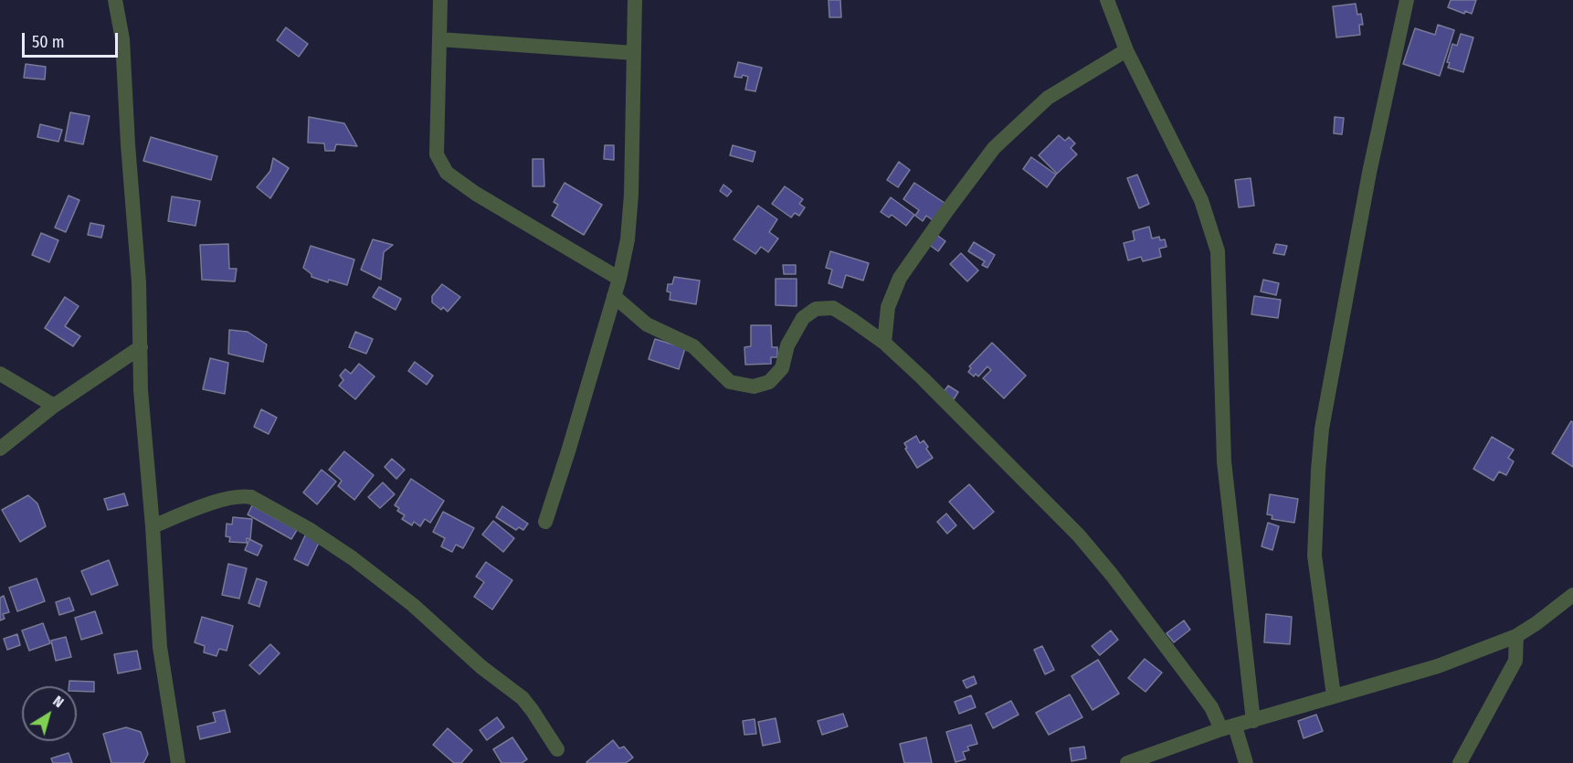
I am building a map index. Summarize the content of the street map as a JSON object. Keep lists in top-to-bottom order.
{
  "scale_bar": "50 m",
  "north": "top right"
}
